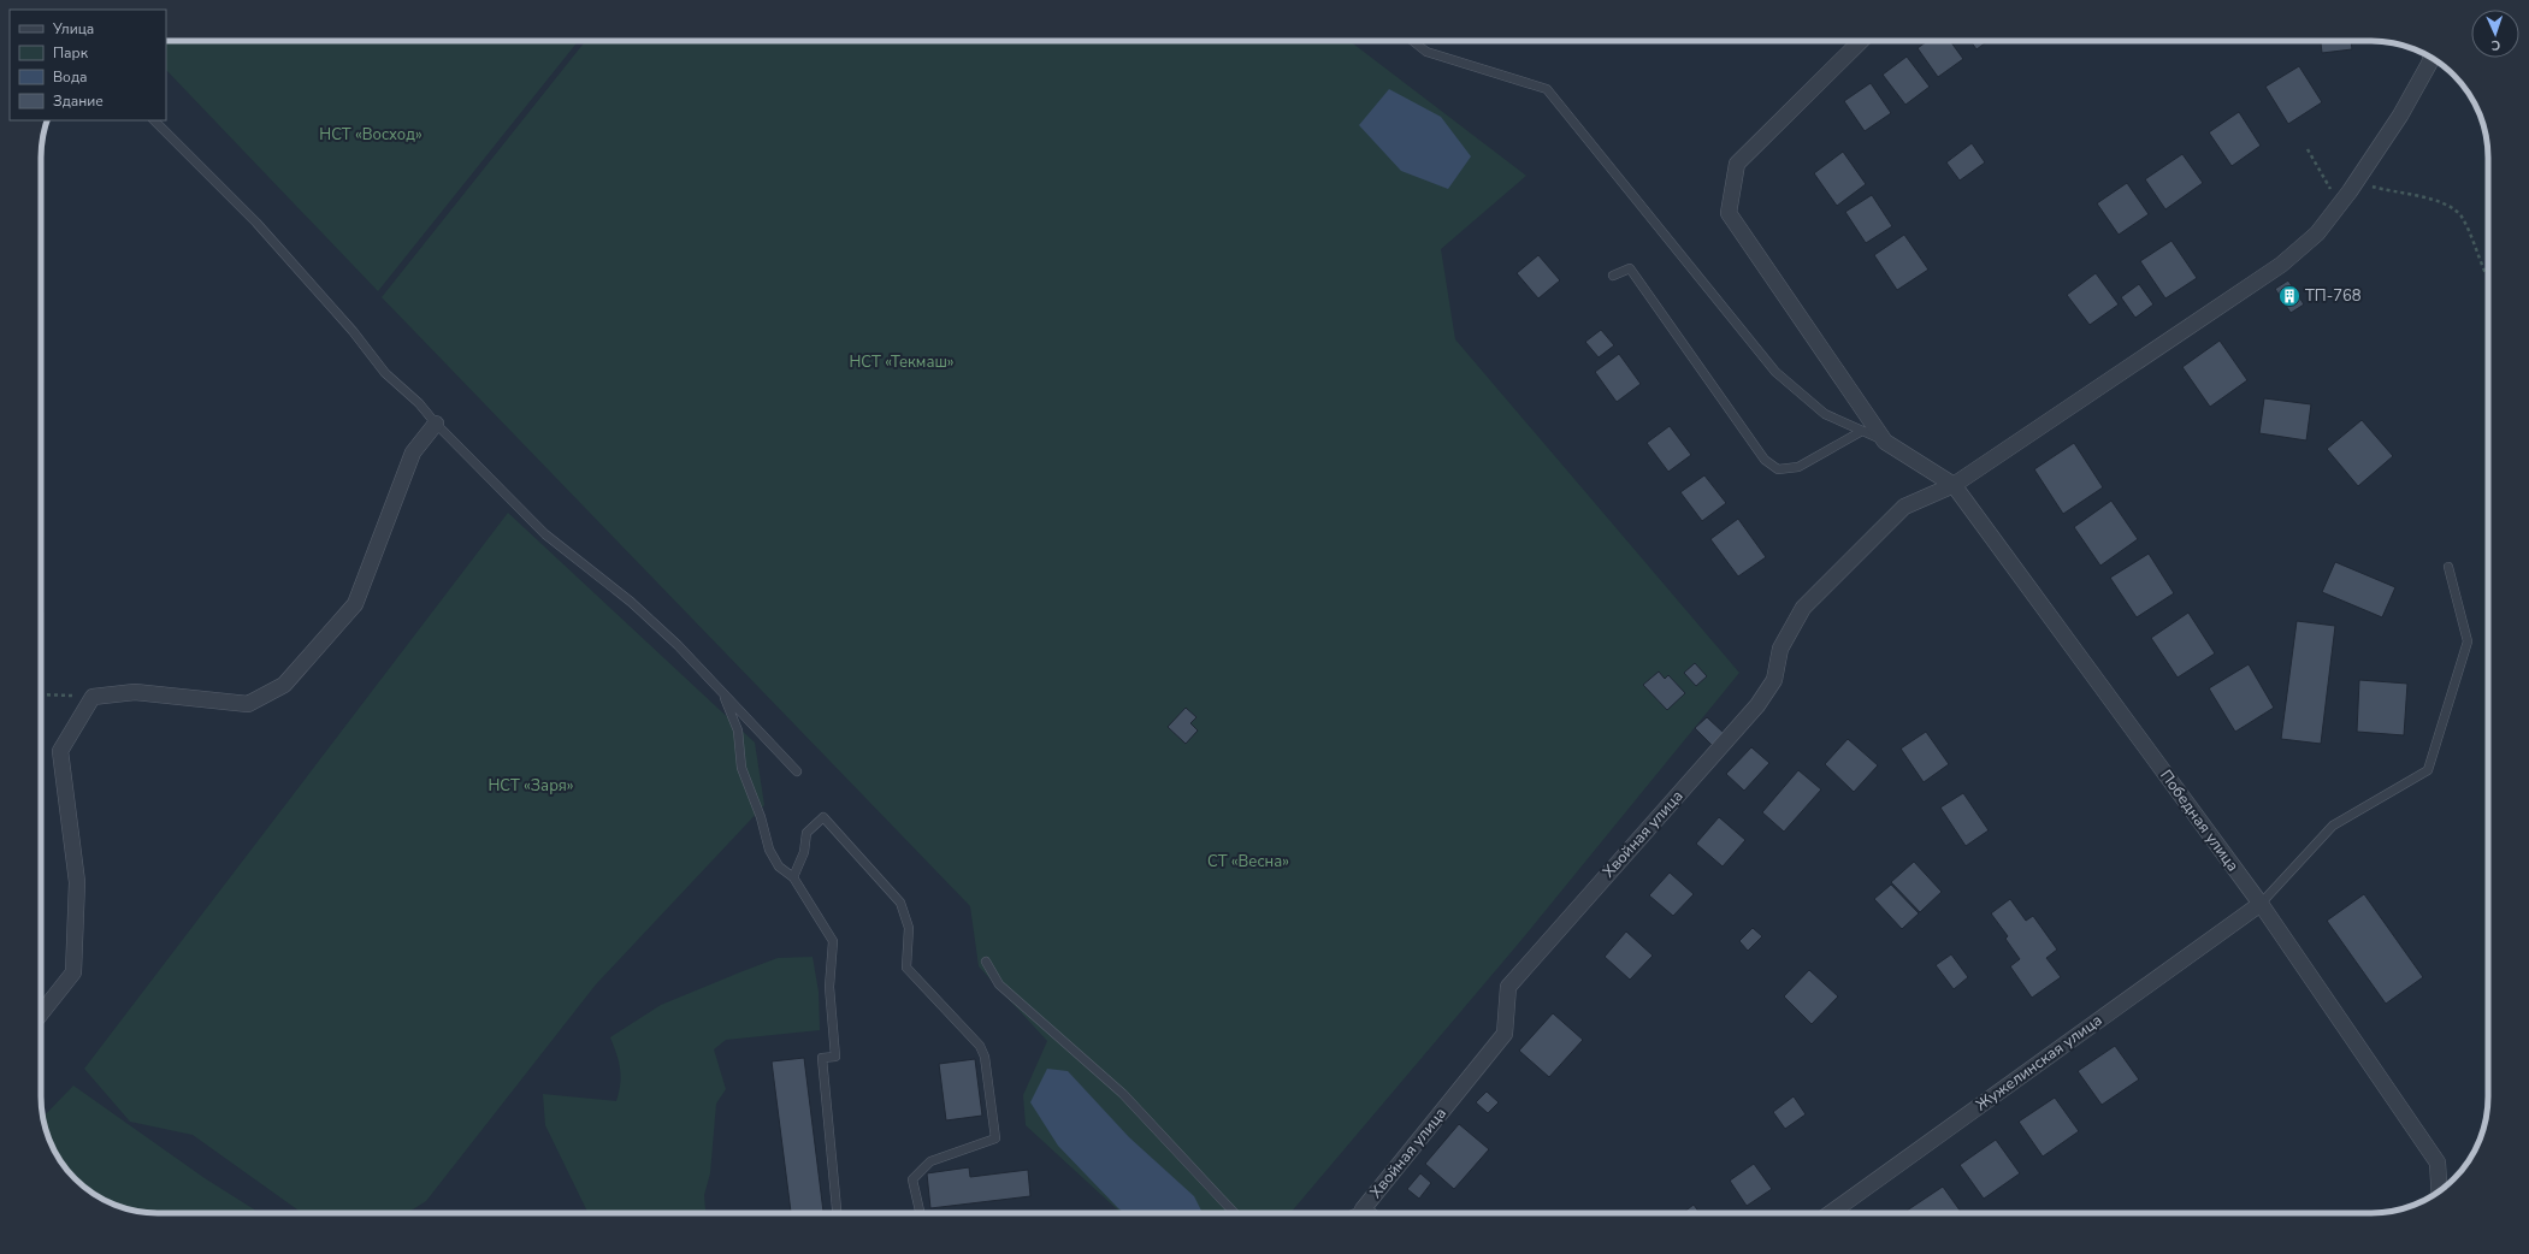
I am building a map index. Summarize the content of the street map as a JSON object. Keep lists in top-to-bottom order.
{
  "streets": {
    "street": ["Победная улица", "Хвойная улица", "Жужелинская улица"]
  },
  "crossings": [
    ["Победная улица", "Хвойная улица"],
    ["Победная улица", "Жужелинская улица"]
  ],
  "parks": [
    "НСТ «Восход»",
    "НСТ «Текмаш»",
    "НСТ «Заря»",
    "СТ «Весна»"
  ],
  "places": {
    "building": ["ТП-768"]
  },
  "legend": [
    "Улица",
    "Парк",
    "Вода",
    "Здание"
  ],
  "north": "bottom"
}
